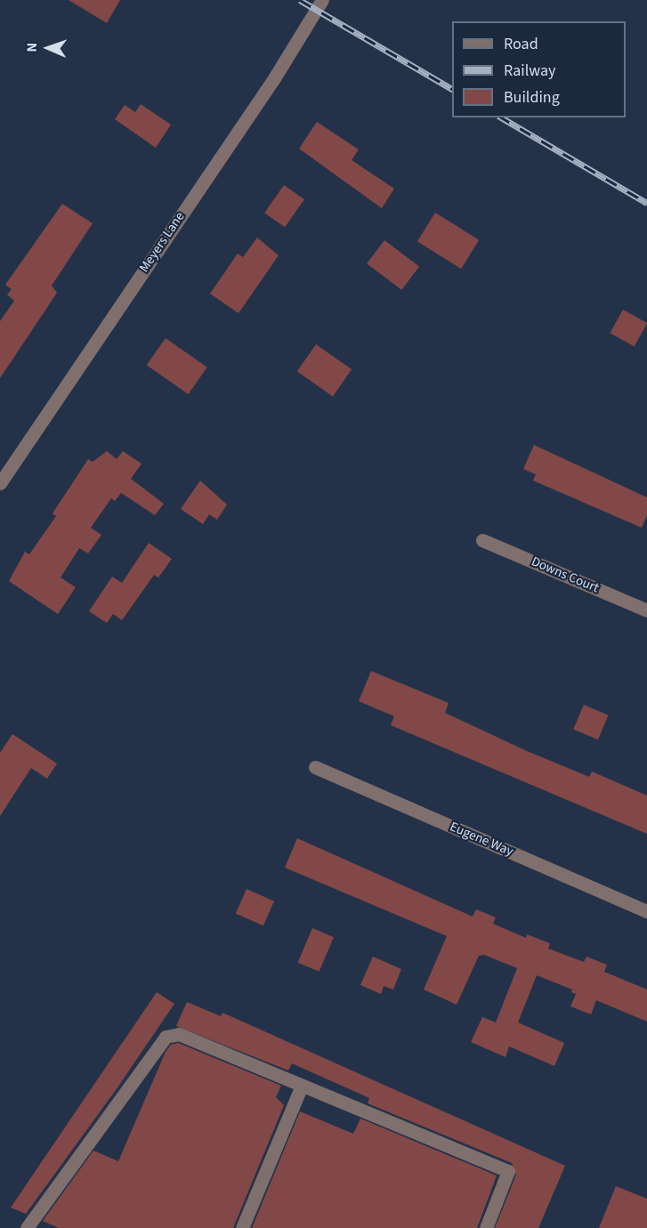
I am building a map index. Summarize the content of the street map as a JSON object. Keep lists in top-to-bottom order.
{
  "streets": {
    "street": ["Meyers Lane", "Downs Court", "Eugene Way"]
  },
  "legend": ["Road", "Railway", "Building"],
  "north": "left"
}
